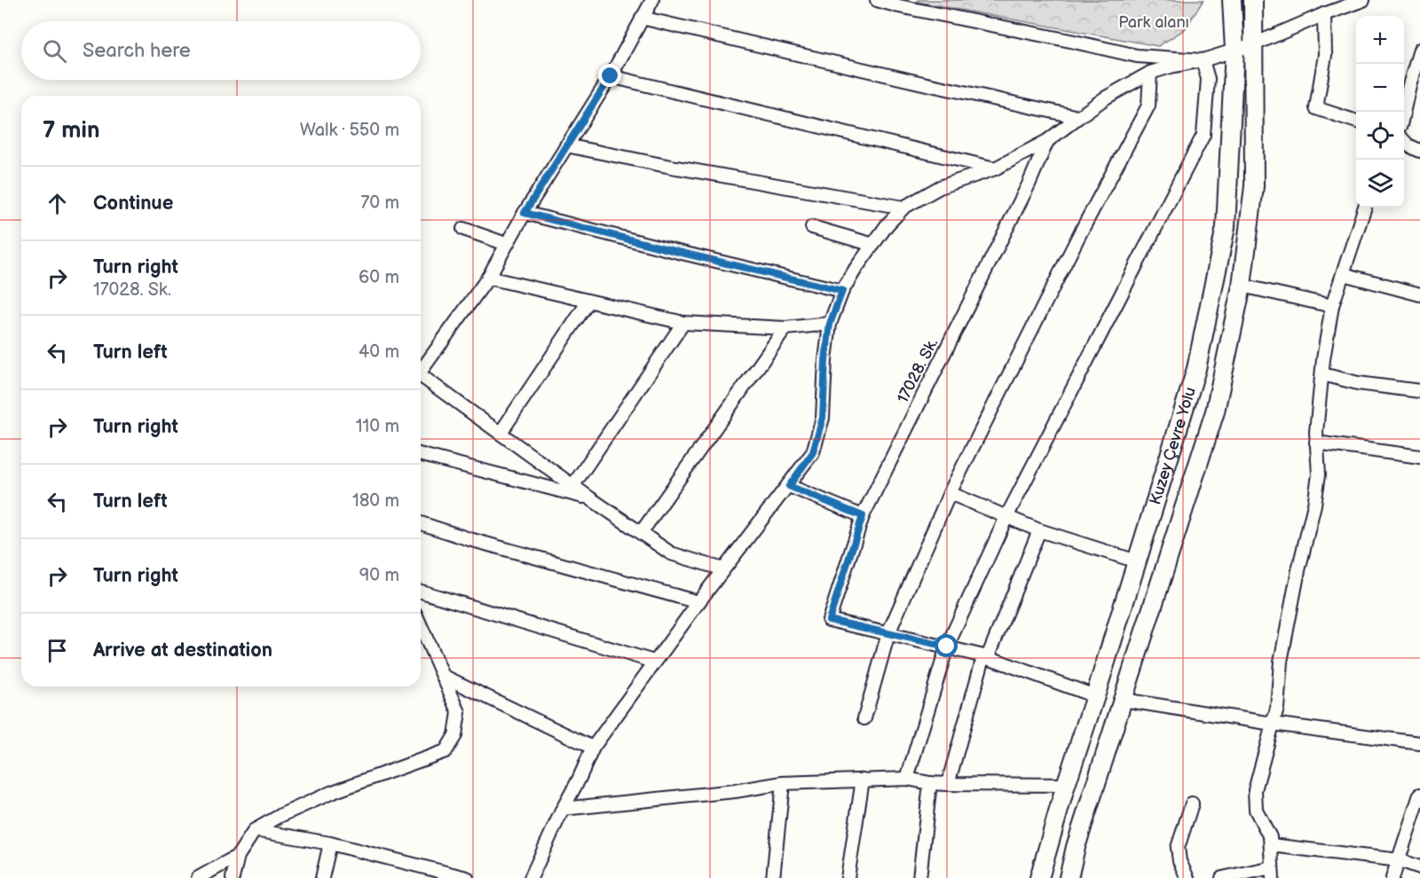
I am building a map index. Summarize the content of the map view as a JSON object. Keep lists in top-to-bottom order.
{
  "streets": {
    "highway": ["Kuzey Çevre Yolu"],
    "street": ["17028. Sk."]
  },
  "parks": ["Park alanı"],
  "page": {
    "map_buttons": ["+", "−"],
    "search": "Search here",
    "heading": ["7 min", "Walk · 550 m"],
    "list": [
      ["Continue", "70 m"],
      ["Turn right", "17028. Sk.", "60 m"],
      ["Turn left", "40 m"],
      ["Turn right", "110 m"],
      ["Turn left", "180 m"],
      ["Turn right", "90 m"],
      "Arrive at destination"
    ]
  }
}
